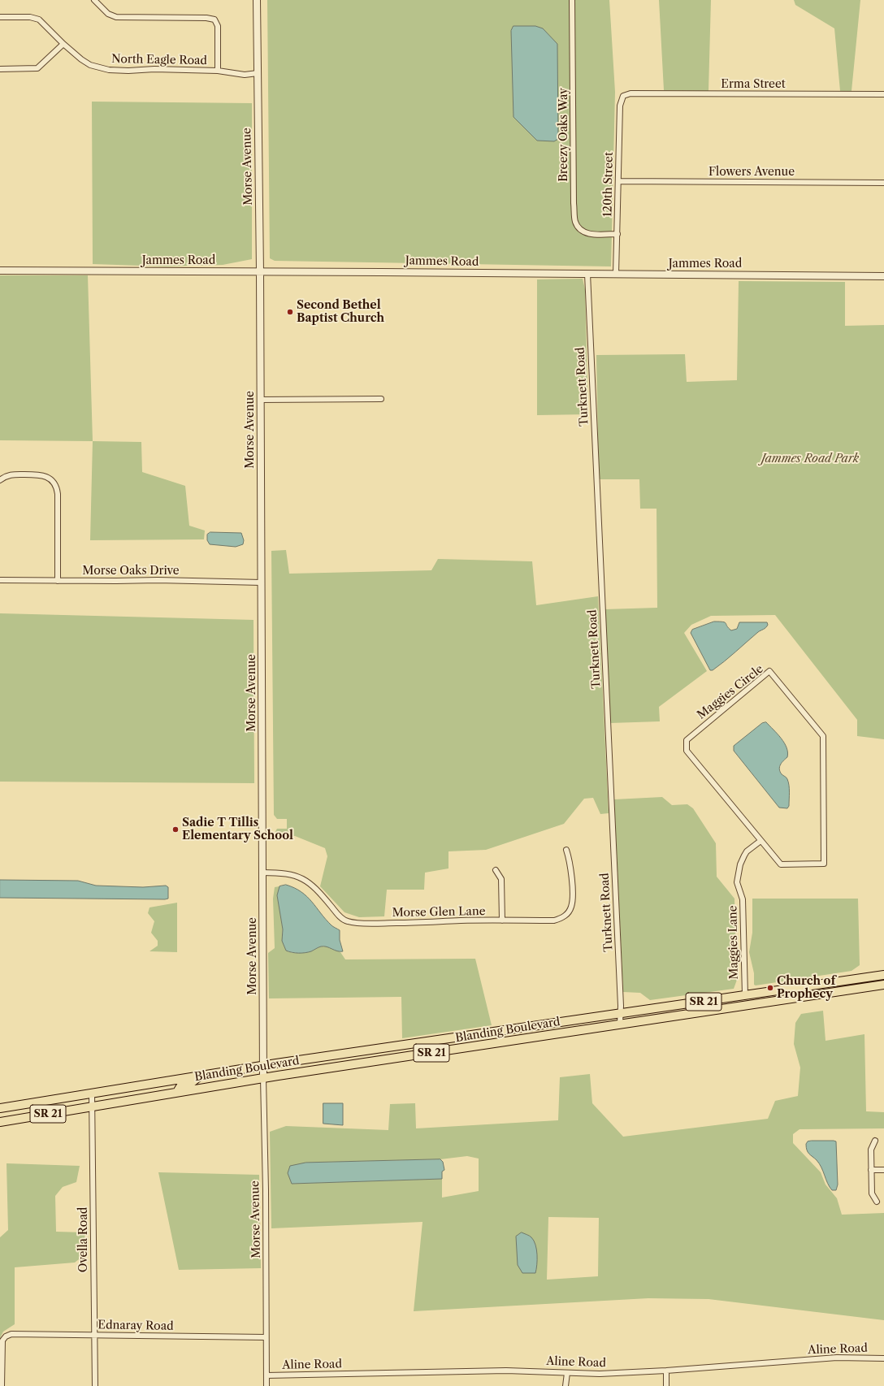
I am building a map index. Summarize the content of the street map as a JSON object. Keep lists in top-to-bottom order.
{
  "streets": {
    "main road": ["SR 21", "Blanding Boulevard"],
    "street": [
      "North Eagle Road",
      "Erma Street",
      "Breezy Oaks Way",
      "Morse Avenue",
      "Flowers Avenue",
      "120th Street",
      "Jammes Road",
      "Turknett Road",
      "Morse Oaks Drive",
      "Maggies Circle",
      "Morse Glen Lane",
      "Maggies Lane",
      "Ovella Road",
      "Ednaray Road",
      "Aline Road"
    ]
  },
  "crossings": [
    ["North Eagle Road", "Morse Avenue"],
    ["Erma Street", "120th Street"],
    ["Breezy Oaks Way", "120th Street"],
    ["Morse Avenue", "Jammes Road"],
    ["Morse Avenue", "Morse Oaks Drive"],
    ["Morse Avenue", "Morse Glen Lane"],
    ["Morse Avenue", "Blanding Boulevard"],
    ["Morse Avenue", "Ednaray Road"],
    ["Morse Avenue", "Aline Road"],
    ["Flowers Avenue", "120th Street"],
    ["120th Street", "Jammes Road"],
    ["Jammes Road", "Turknett Road"],
    ["Turknett Road", "Blanding Boulevard"],
    ["Maggies Circle", "Maggies Lane"],
    ["Maggies Lane", "Blanding Boulevard"],
    ["Blanding Boulevard", "Ovella Road"],
    ["Ovella Road", "Ednaray Road"]
  ],
  "parks": ["Jammes Road Park"],
  "places": ["Second Bethel Baptist Church", "Sadie T Tillis Elementary School", "Church of Prophecy"]
}
